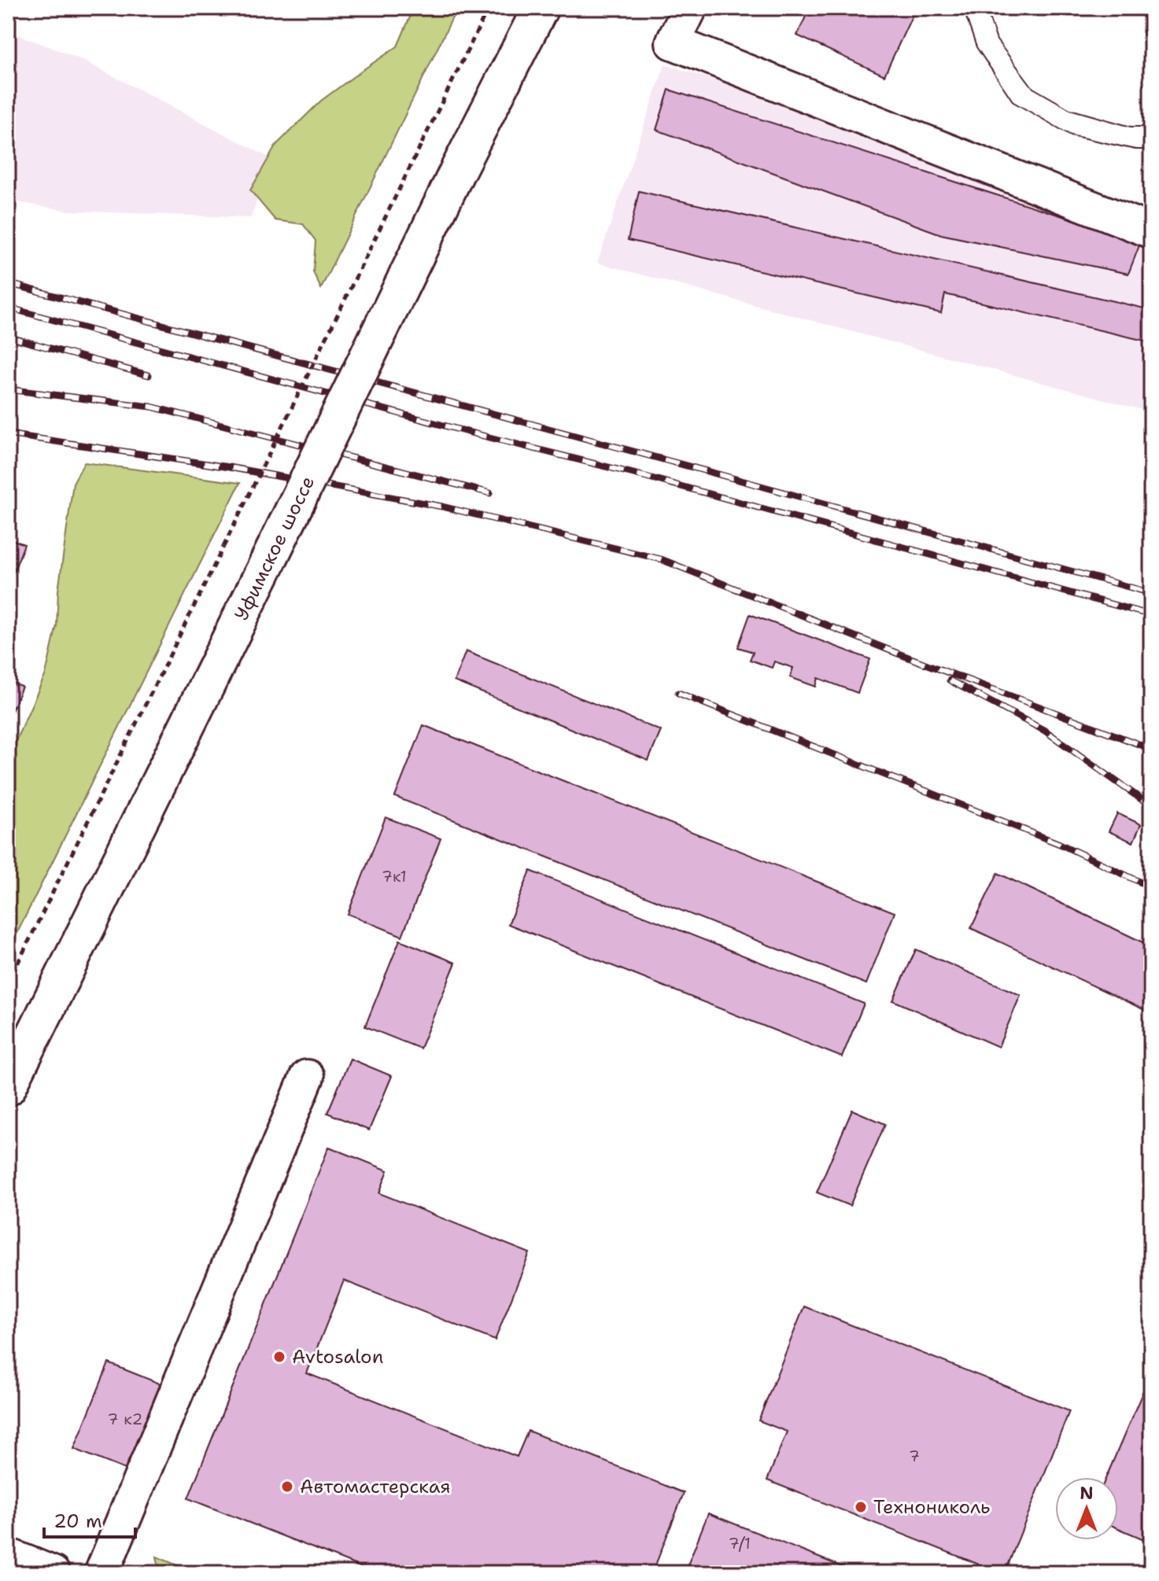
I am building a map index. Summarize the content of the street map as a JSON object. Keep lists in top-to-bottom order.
{
  "streets": {
    "main road": ["Уфимское шоссе"]
  },
  "places": ["Avtosalon", "Автомастерская", "Технониколь"],
  "house_numbers": [
    "7к1",
    "7 к2",
    "7",
    "7/1"
  ],
  "scale_bar": "20 m",
  "north": "top"
}
